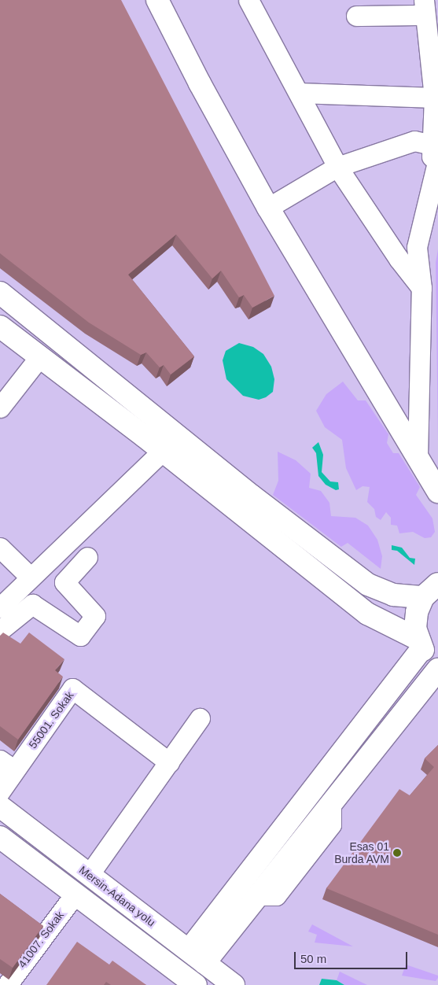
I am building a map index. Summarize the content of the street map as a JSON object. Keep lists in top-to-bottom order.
{
  "streets": {
    "main road": ["Mersin-Adana yolu"],
    "street": ["55001. Sokak", "41007. Sokak"]
  },
  "places": ["Esas 01 Burda AVM"],
  "scale_bar": "50 m"
}
